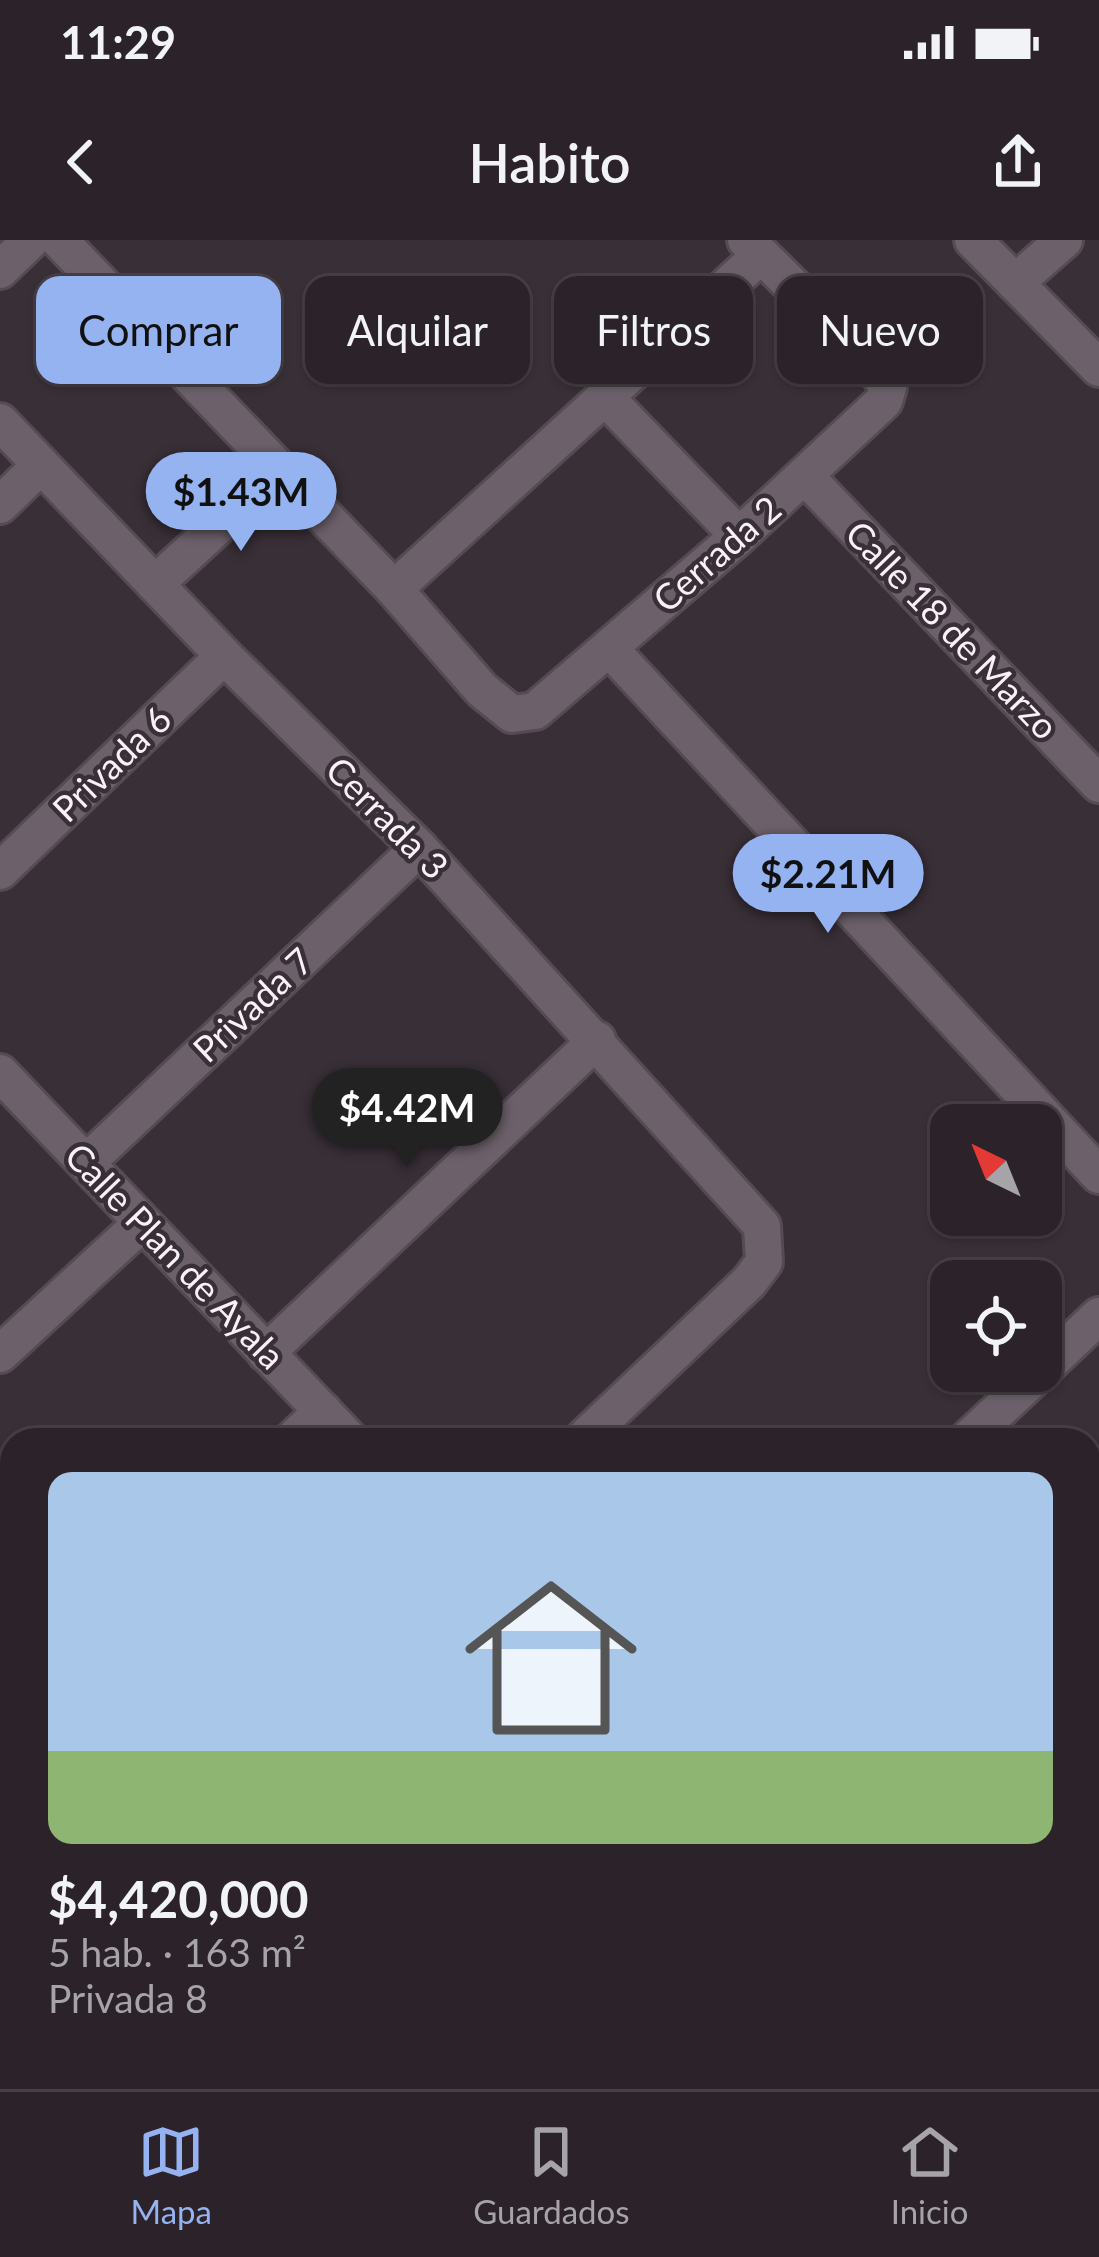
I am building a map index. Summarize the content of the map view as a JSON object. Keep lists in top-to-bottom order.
{
  "streets": {
    "street": [
      "Cerrada 2",
      "Calle 18 de Marzo",
      "Privada 6",
      "Cerrada 3",
      "Privada 7",
      "Calle Plan de Ayala"
    ]
  },
  "crossings": [
    ["Cerrada 2", "Calle 18 de Marzo"],
    ["Privada 6", "Cerrada 3"],
    ["Cerrada 3", "Privada 7"],
    ["Privada 7", "Calle Plan de Ayala"]
  ],
  "north": "top left",
  "page": {
    "status": "11:29",
    "header": "Habito",
    "chip": [
      "Comprar",
      "Alquilar",
      "Filtros",
      "Nuevo"
    ],
    "price": ["$1.43M", "$2.21M", "$4.42M"],
    "list": [
      {
        "name": "$4,420,000",
        "note": "5 hab. · 163 m² · Privada 8"
      }
    ],
    "tabs": ["Mapa", "Guardados", "Inicio"]
  }
}
